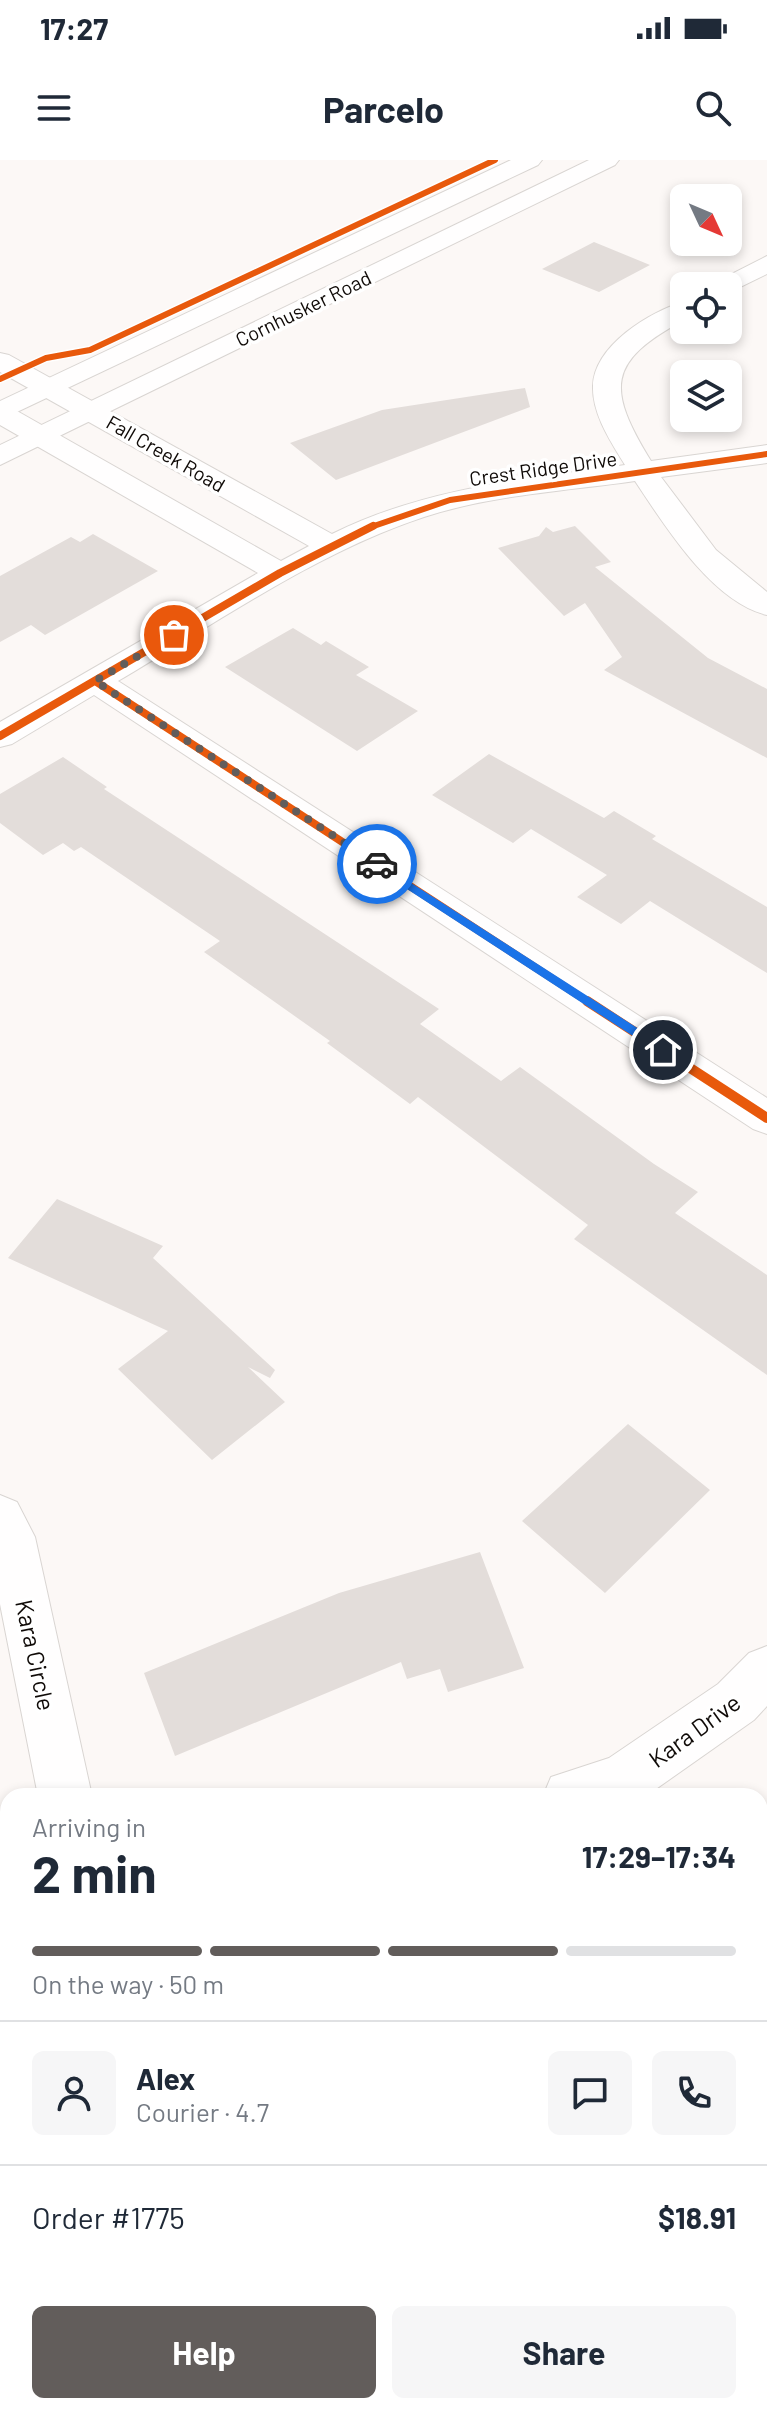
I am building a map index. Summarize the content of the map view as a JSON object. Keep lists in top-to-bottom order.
{
  "streets": {
    "street": [
      "Cornhusker Road",
      "Fall Creek Road",
      "Crest Ridge Drive",
      "Kara Circle",
      "Kara Drive"
    ]
  },
  "crossings": [
    ["Cornhusker Road", "Fall Creek Road"],
    ["Fall Creek Road", "Crest Ridge Drive"]
  ],
  "north": "bottom right",
  "page": {
    "status": "17:27",
    "header": "Parcelo",
    "heading": ["2 min", "Arriving in", "17:29–17:34"],
    "panel": [
      "Alex",
      "Courier · 4.7",
      "Order #1775",
      "$18.91"
    ],
    "bar": "On the way · 50 m",
    "buttons": ["Help", "Share"]
  }
}
